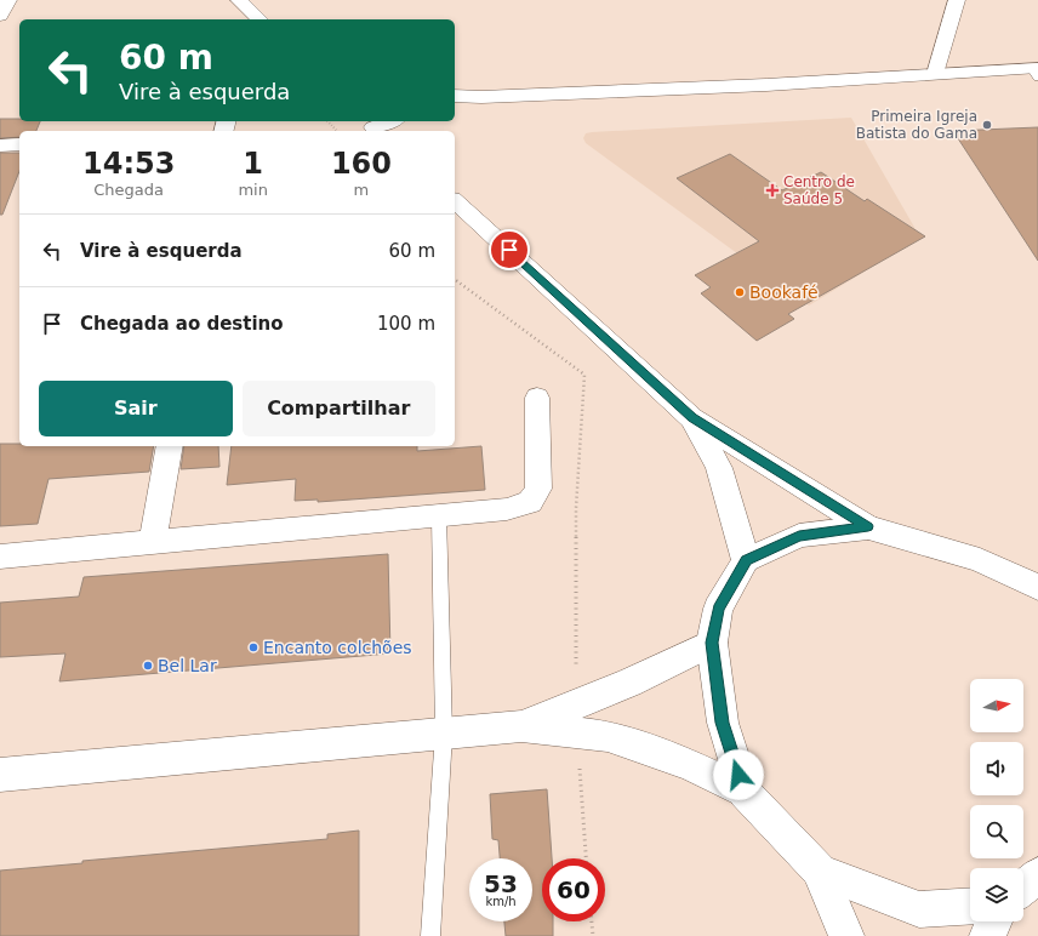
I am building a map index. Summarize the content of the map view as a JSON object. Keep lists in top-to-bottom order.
{
  "places": {
    "other": [
      "Primeira Igreja Batista do Gama",
      "Bookafé",
      "Encanto colchões",
      "Bel Lar"
    ],
    "health": ["Centro de Saúde 5"]
  },
  "north": "right",
  "page": {
    "turn": ["60 m", "Vire à esquerda"],
    "eta": [
      "14:53",
      "Chegada",
      "1",
      "min",
      "160",
      "m"
    ],
    "list": [
      {
        "name": "Vire à esquerda",
        "value": "60 m"
      },
      {
        "name": "Chegada ao destino",
        "value": "100 m"
      }
    ],
    "buttons": ["Sair", "Compartilhar"],
    "speed": "53 km/h",
    "limit": "60"
  }
}
